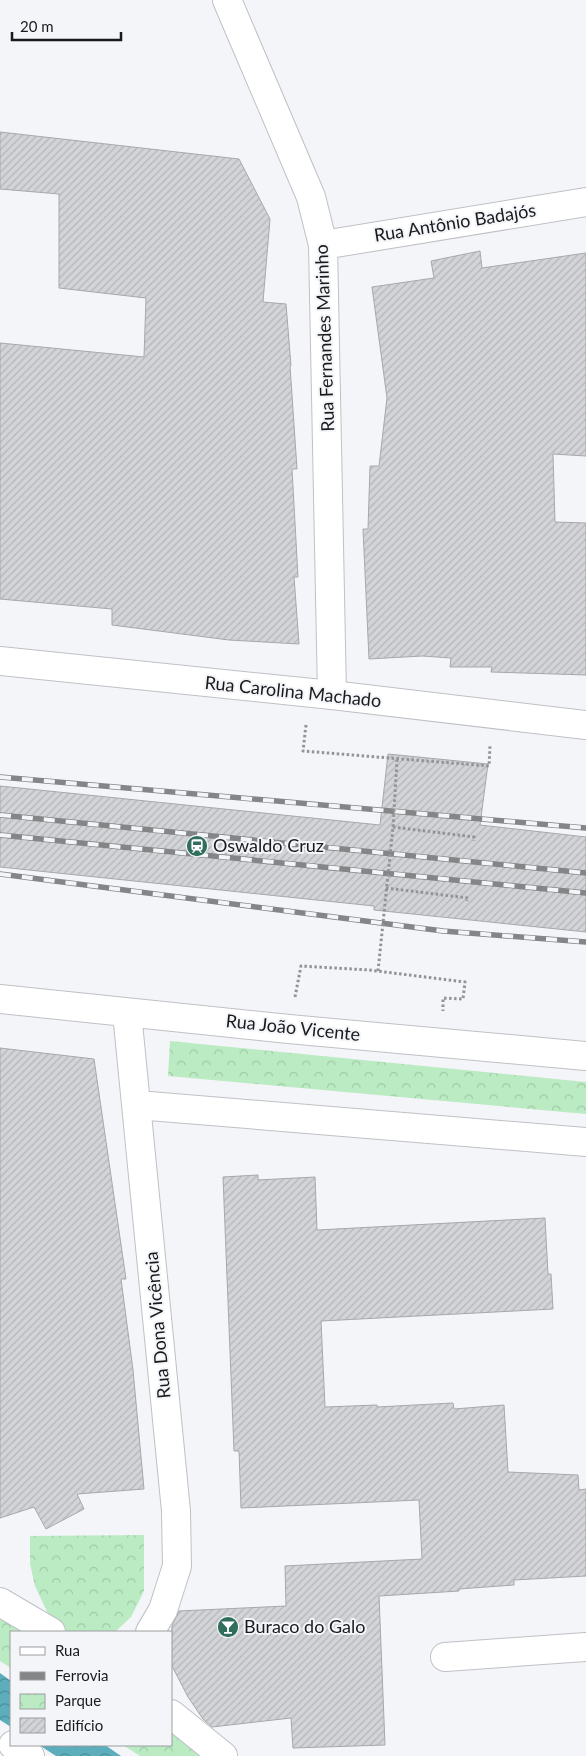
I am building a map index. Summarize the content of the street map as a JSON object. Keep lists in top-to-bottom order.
{
  "streets": {
    "street": [
      "Rua Antônio Badajós",
      "Rua Fernandes Marinho",
      "Rua Carolina Machado",
      "Rua João Vicente",
      "Rua Dona Vicência"
    ]
  },
  "crossings": [
    ["Rua Antônio Badajós", "Rua Fernandes Marinho"],
    ["Rua Fernandes Marinho", "Rua Carolina Machado"],
    ["Rua João Vicente", "Rua Dona Vicência"]
  ],
  "places": {
    "station": ["Oswaldo Cruz"],
    "bar": ["Buraco do Galo"]
  },
  "legend": [
    "Rua",
    "Ferrovia",
    "Parque",
    "Edifício"
  ],
  "scale_bar": "20 m"
}
